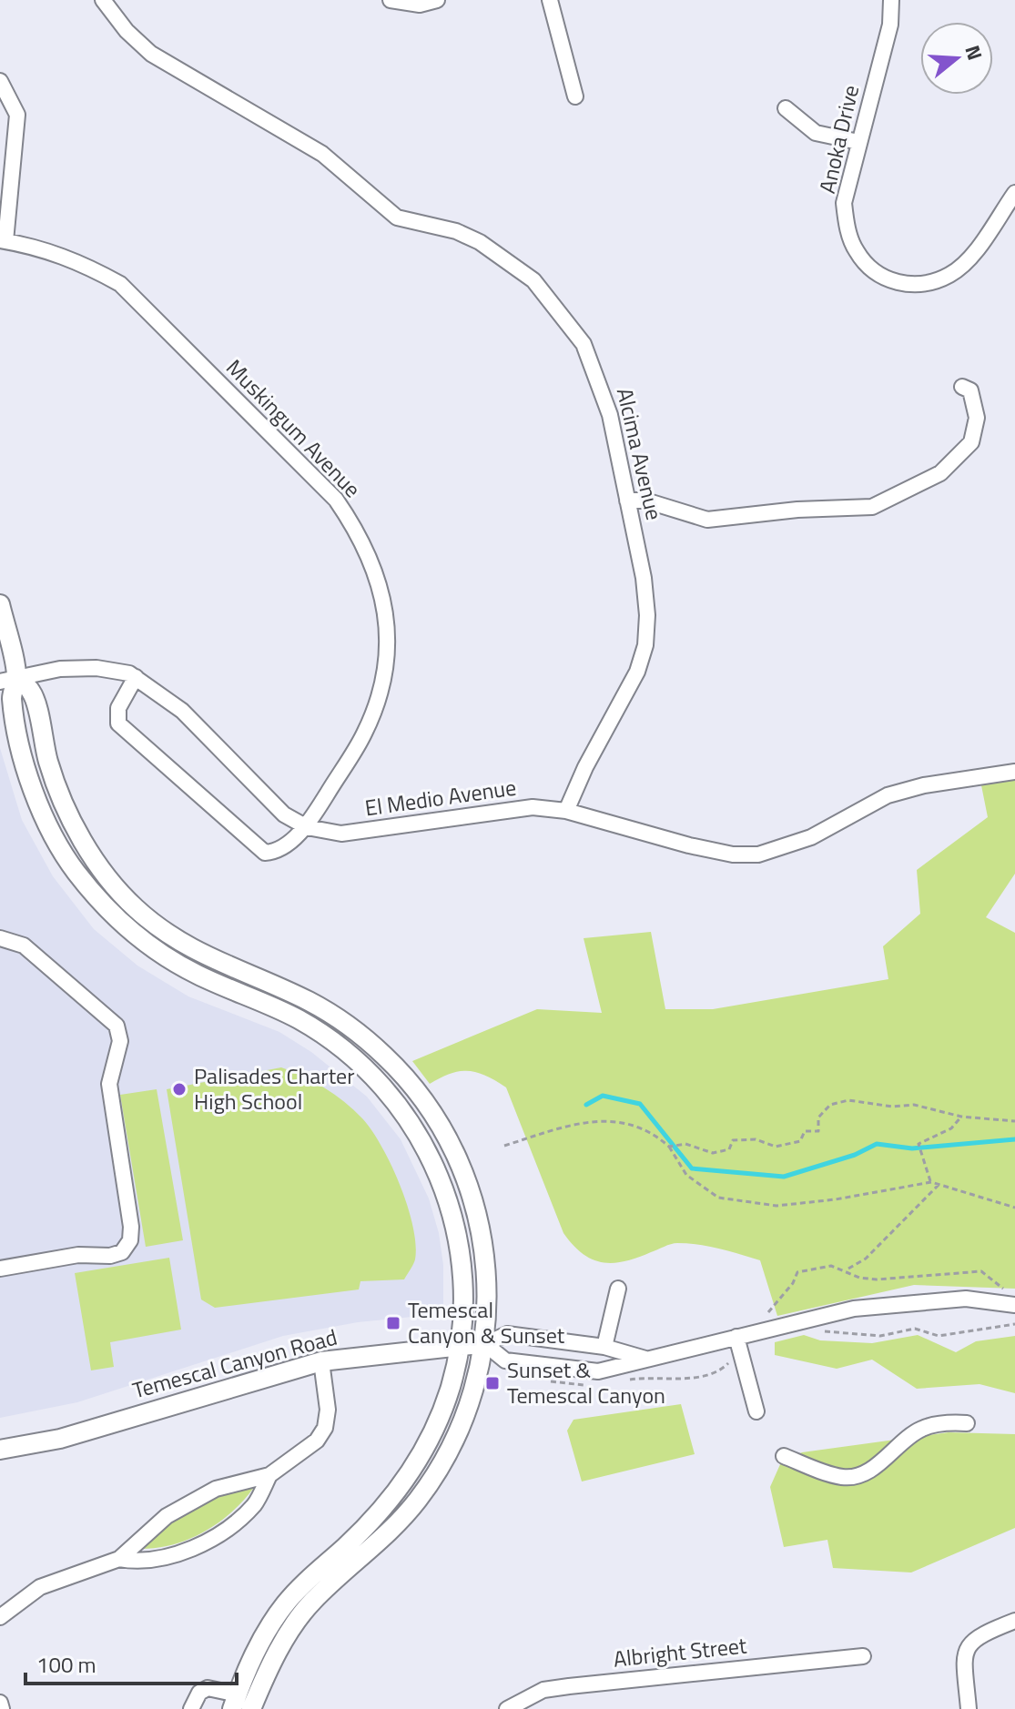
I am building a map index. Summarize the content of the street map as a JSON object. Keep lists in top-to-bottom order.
{
  "streets": {
    "main road": ["Temescal Canyon Road"],
    "street": [
      "Anoka Drive",
      "Muskingum Avenue",
      "Alcima Avenue",
      "El Medio Avenue",
      "Albright Street"
    ]
  },
  "crossings": [
    ["Muskingum Avenue", "El Medio Avenue"],
    ["Alcima Avenue", "El Medio Avenue"]
  ],
  "places": {
    "other": ["Palisades Charter High School"],
    "transit": ["Temescal Canyon & Sunset", "Sunset & Temescal Canyon"]
  },
  "scale_bar": "100 m",
  "north": "right"
}
